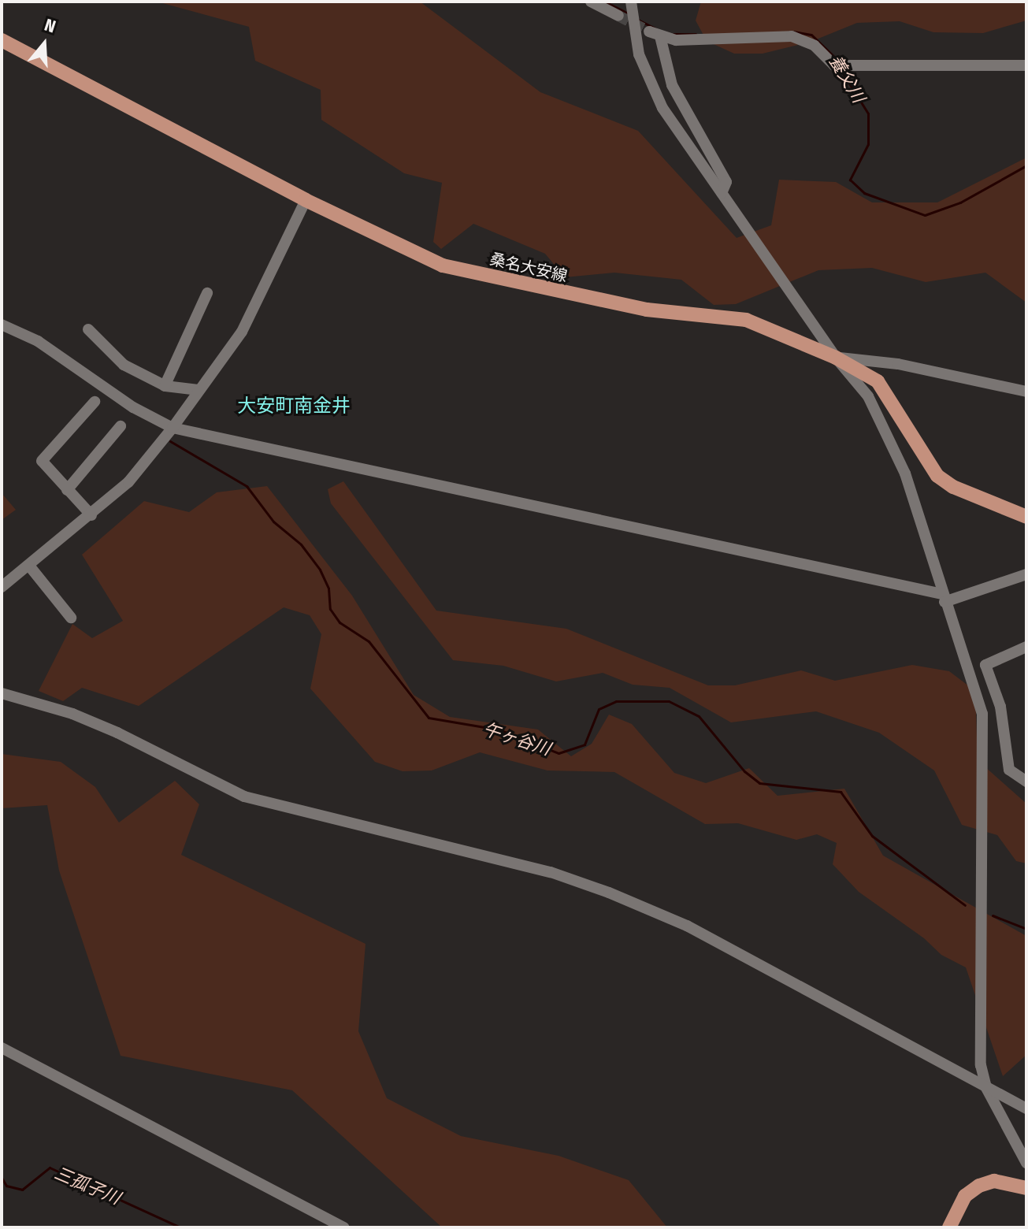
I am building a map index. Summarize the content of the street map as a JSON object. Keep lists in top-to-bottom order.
{
  "streets": {
    "main road": ["桑名大安線"]
  },
  "districts": ["大安町南金井"],
  "water": ["養父川", "午ヶ谷川", "三孤子川"],
  "north": "top"
}
